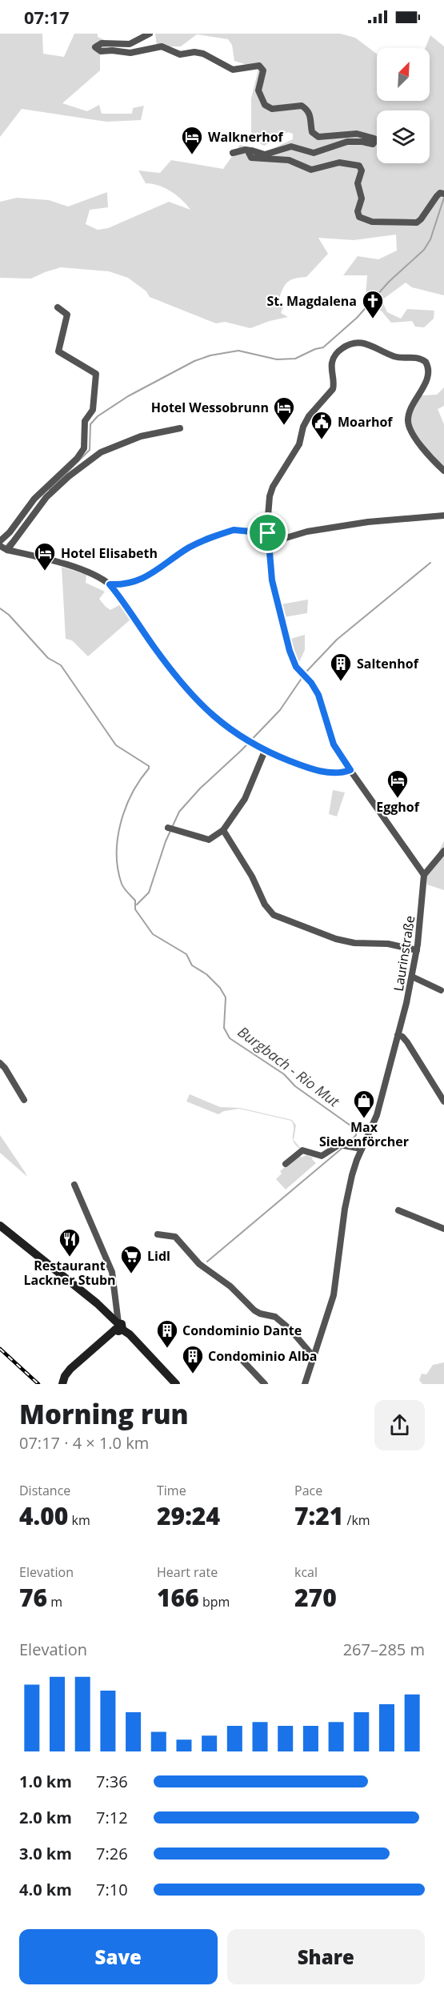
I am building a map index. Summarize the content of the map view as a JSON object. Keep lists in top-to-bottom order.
{
  "streets": {
    "street": ["Laurinstraße"]
  },
  "water": ["Burgbach - Rio Mut"],
  "places": {
    "hotel": [
      "Walknerhof",
      "Hotel Wessobrunn",
      "Hotel Elisabeth",
      "Egghof"
    ],
    "church": ["St. Magdalena"],
    "public building": ["Moarhof"],
    "building": ["Saltenhof", "Condominio Dante", "Condominio Alba"],
    "shop": ["Max Siebenförcher"],
    "restaurant": ["Restaurant Lackner Stubn"],
    "supermarket": ["Lidl"]
  },
  "north": "top right",
  "page": {
    "status": "07:17",
    "heading": ["Morning run", "07:17 · 4 × 1.0 km"],
    "stats": [
      ["Distance", "4.00 km"],
      ["Time", "29:24"],
      ["Pace", "7:21 /km"],
      ["Elevation", "76 m"],
      ["Heart rate", "166 bpm"],
      ["kcal", "270"]
    ],
    "chart": ["Elevation", "267–285 m"],
    "list": [
      {
        "name": "1.0 km",
        "note": "7:36"
      },
      {
        "name": "2.0 km",
        "note": "7:12"
      },
      {
        "name": "3.0 km",
        "note": "7:26"
      },
      {
        "name": "4.0 km",
        "note": "7:10"
      }
    ],
    "buttons": ["Save", "Share"]
  }
}
